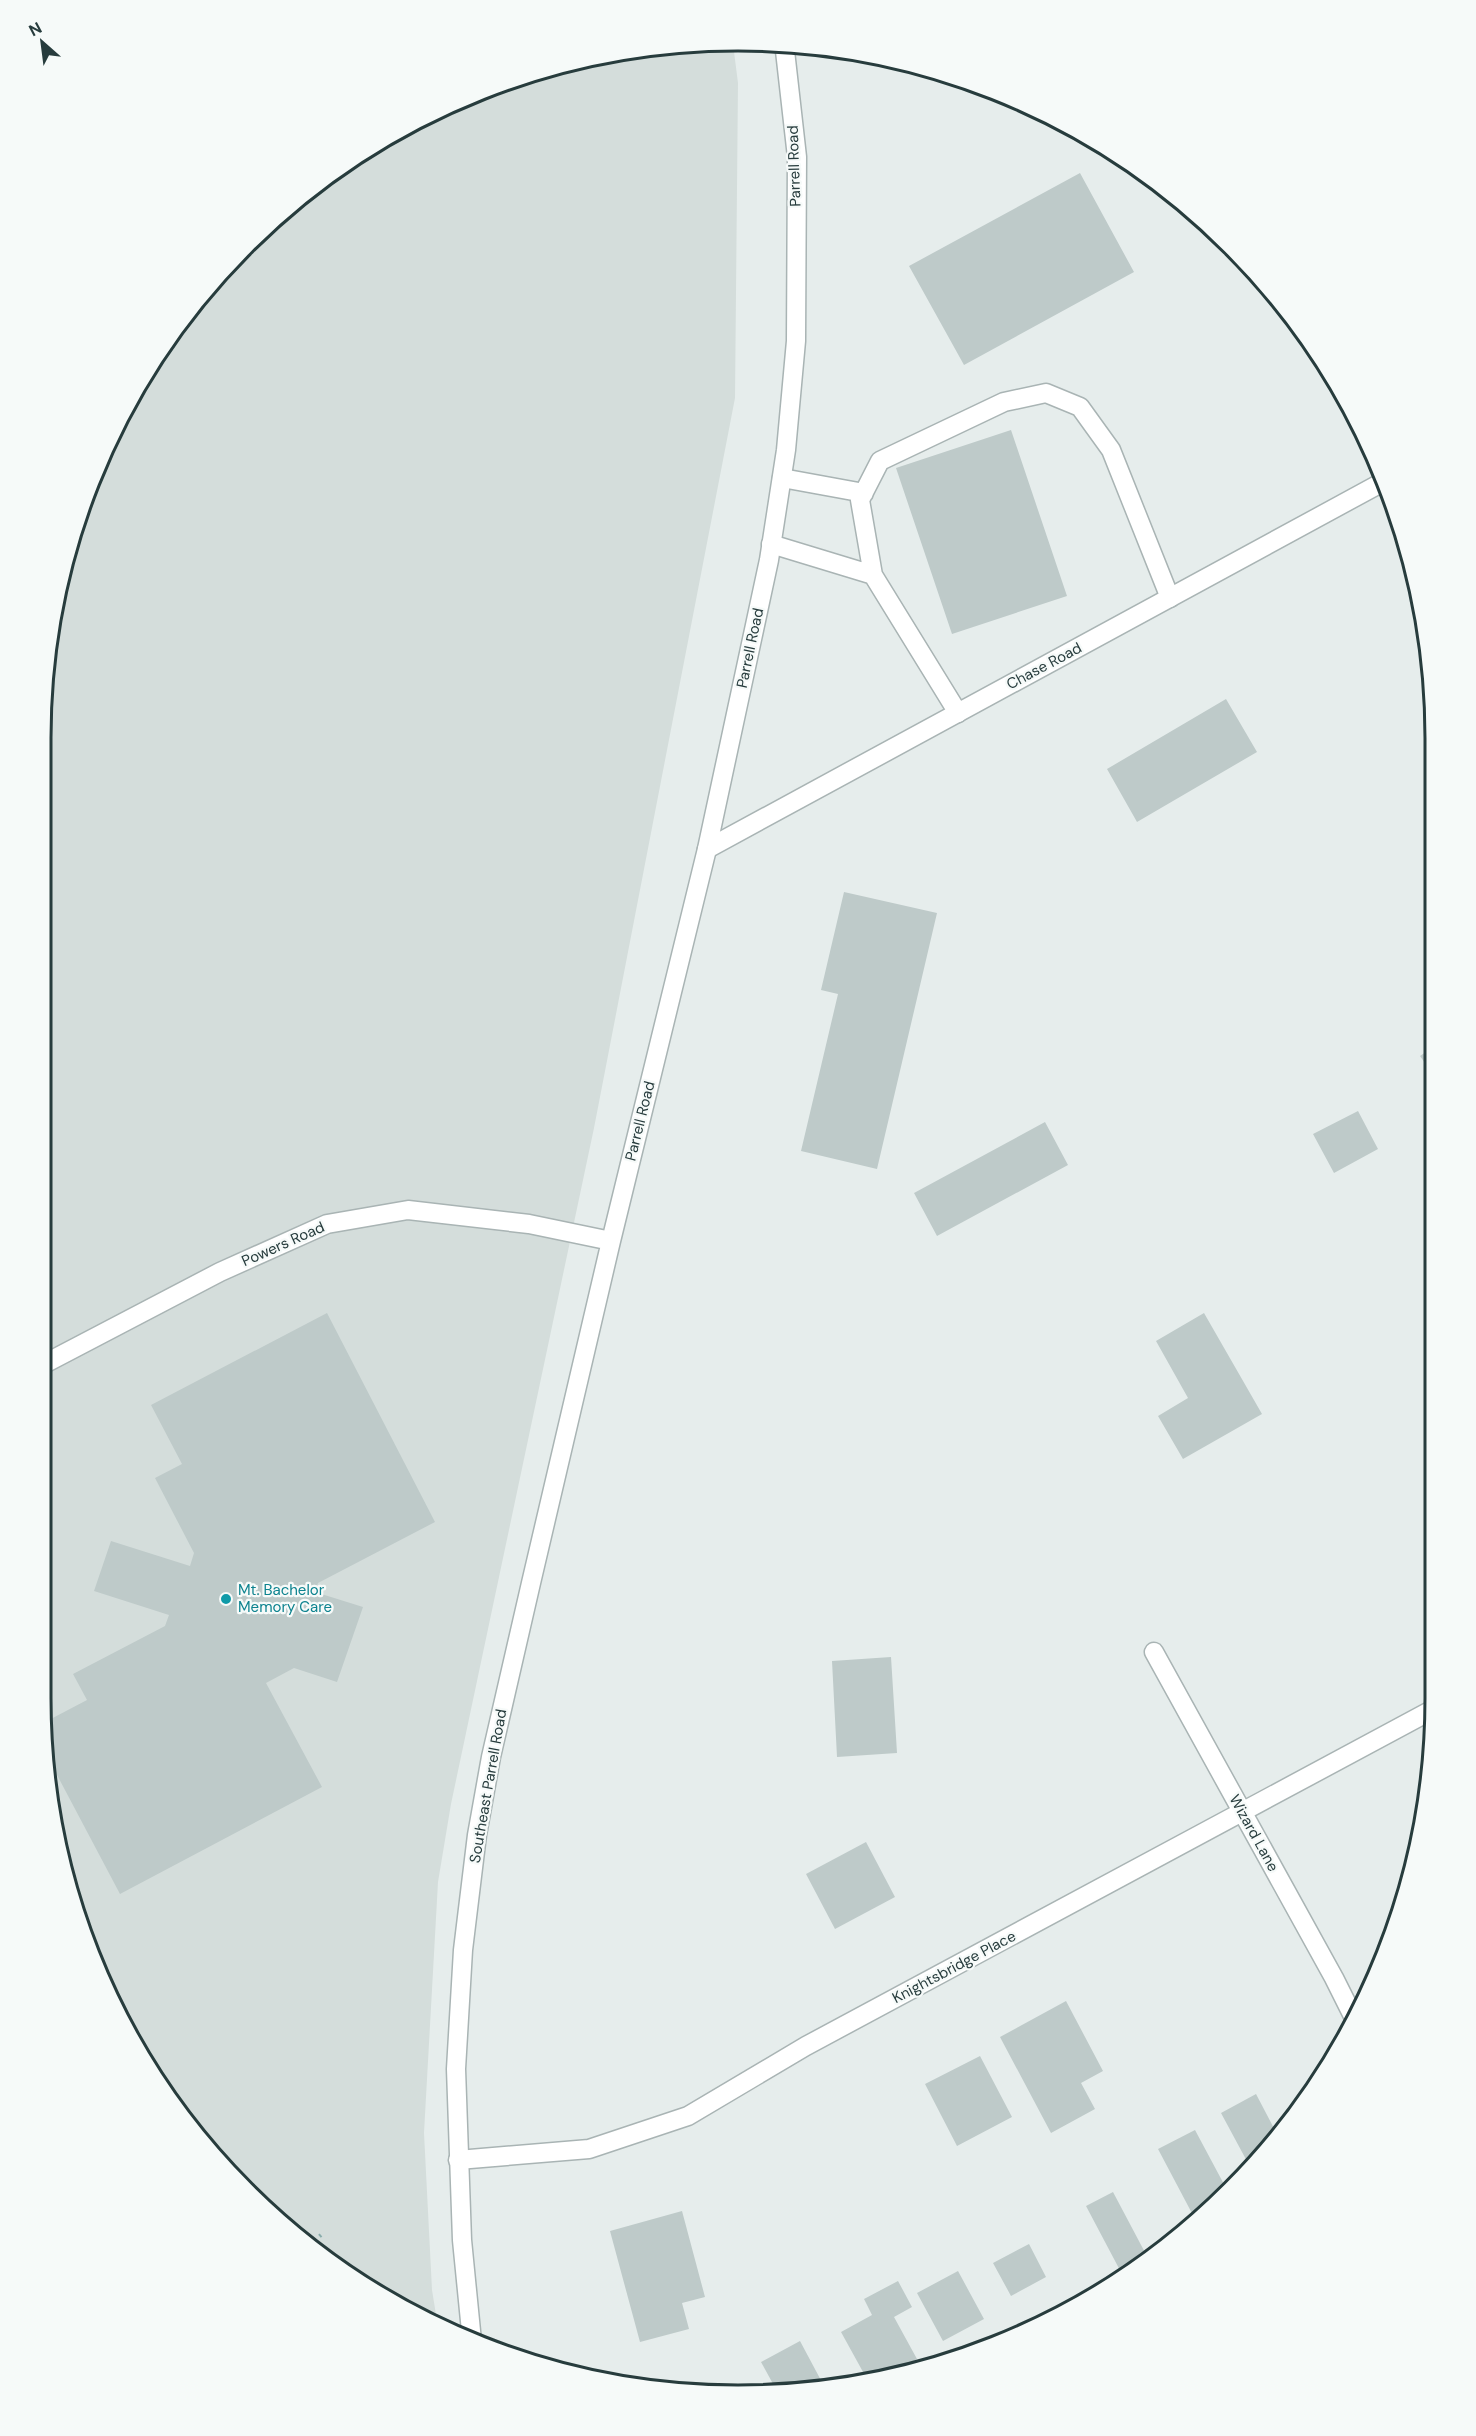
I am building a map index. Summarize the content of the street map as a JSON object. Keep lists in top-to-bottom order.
{
  "streets": {
    "street": [
      "Parrell Road",
      "Chase Road",
      "Powers Road",
      "Southeast Parrell Road",
      "Wizard Lane",
      "Knightsbridge Place"
    ]
  },
  "crossings": [
    ["Parrell Road", "Chase Road"],
    ["Parrell Road", "Powers Road"],
    ["Parrell Road", "Southeast Parrell Road"],
    ["Powers Road", "Southeast Parrell Road"],
    ["Southeast Parrell Road", "Knightsbridge Place"],
    ["Wizard Lane", "Knightsbridge Place"]
  ],
  "places": ["Mt. Bachelor Memory Care"],
  "north": "top left"
}
